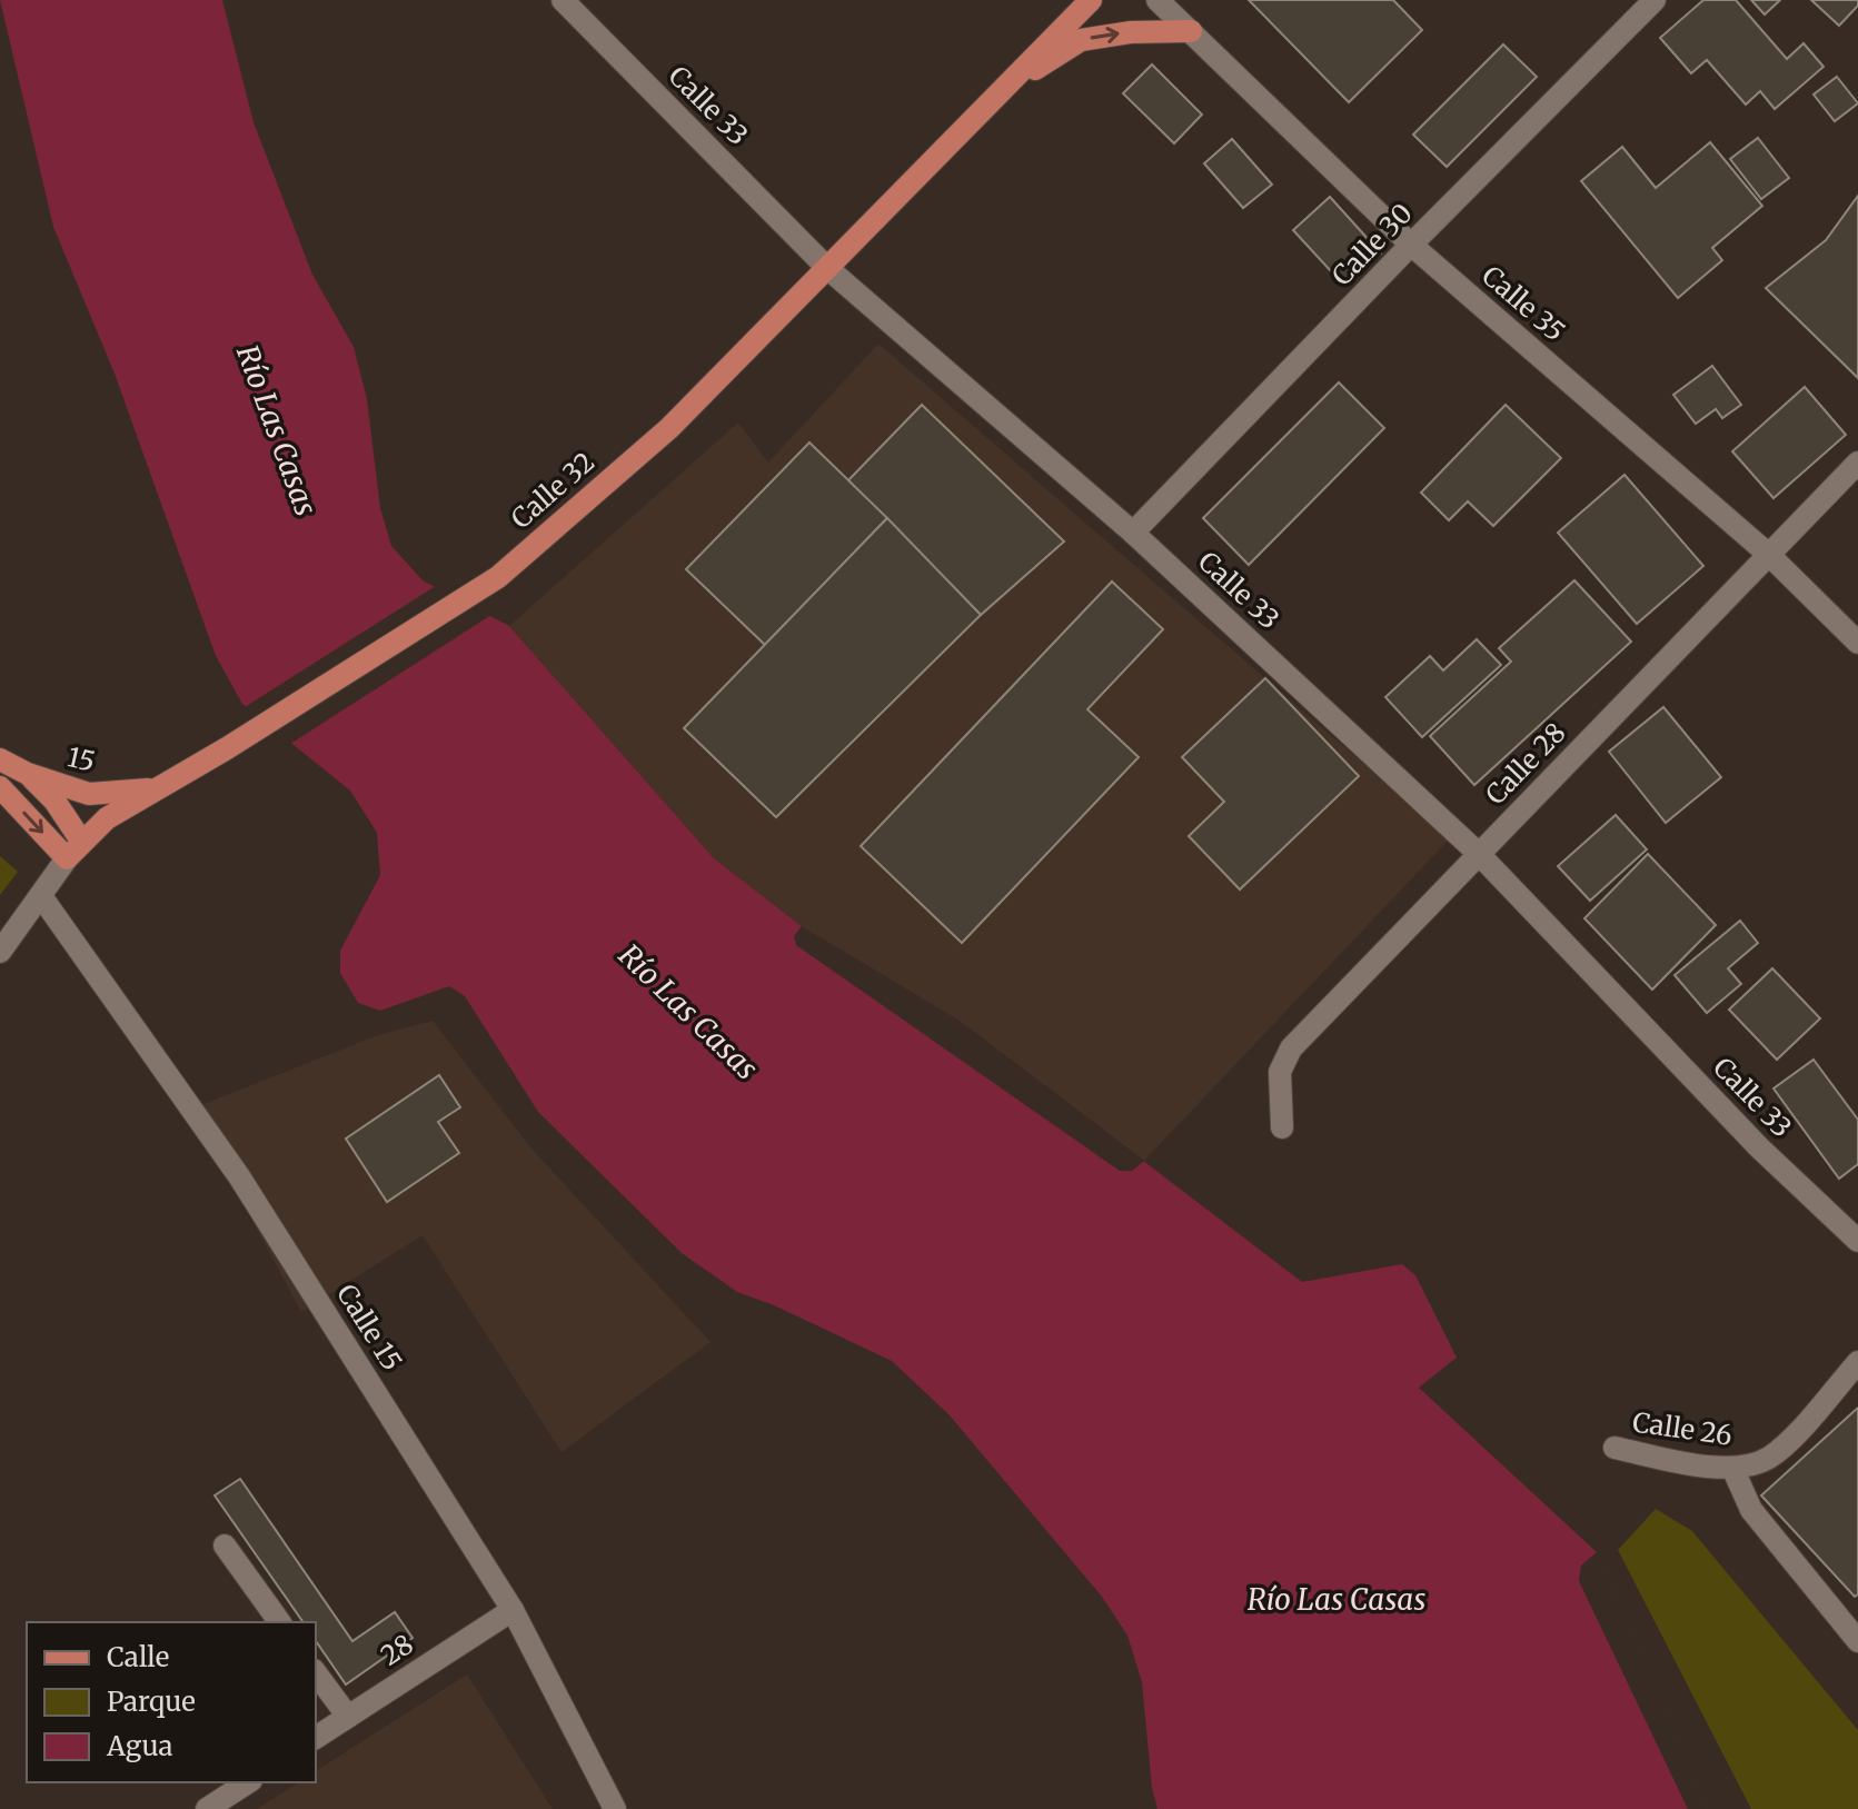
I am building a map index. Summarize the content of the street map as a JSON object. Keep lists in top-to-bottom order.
{
  "streets": {
    "main road": ["Calle 32", "15"],
    "street": [
      "Calle 33",
      "Calle 30",
      "Calle 35",
      "Calle 28",
      "Calle 15",
      "Calle 26",
      "28"
    ]
  },
  "crossings": [
    ["Calle 33", "Calle 30"],
    ["Calle 33", "Calle 32"],
    ["Calle 33", "Calle 28"],
    ["Calle 30", "Calle 35"],
    ["Calle 35", "Calle 28"],
    ["Calle 32", "15"],
    ["Calle 32", "Calle 15"],
    ["Calle 15", "28"]
  ],
  "water": ["Río Las Casas"],
  "legend": ["Calle", "Parque", "Agua"]
}
